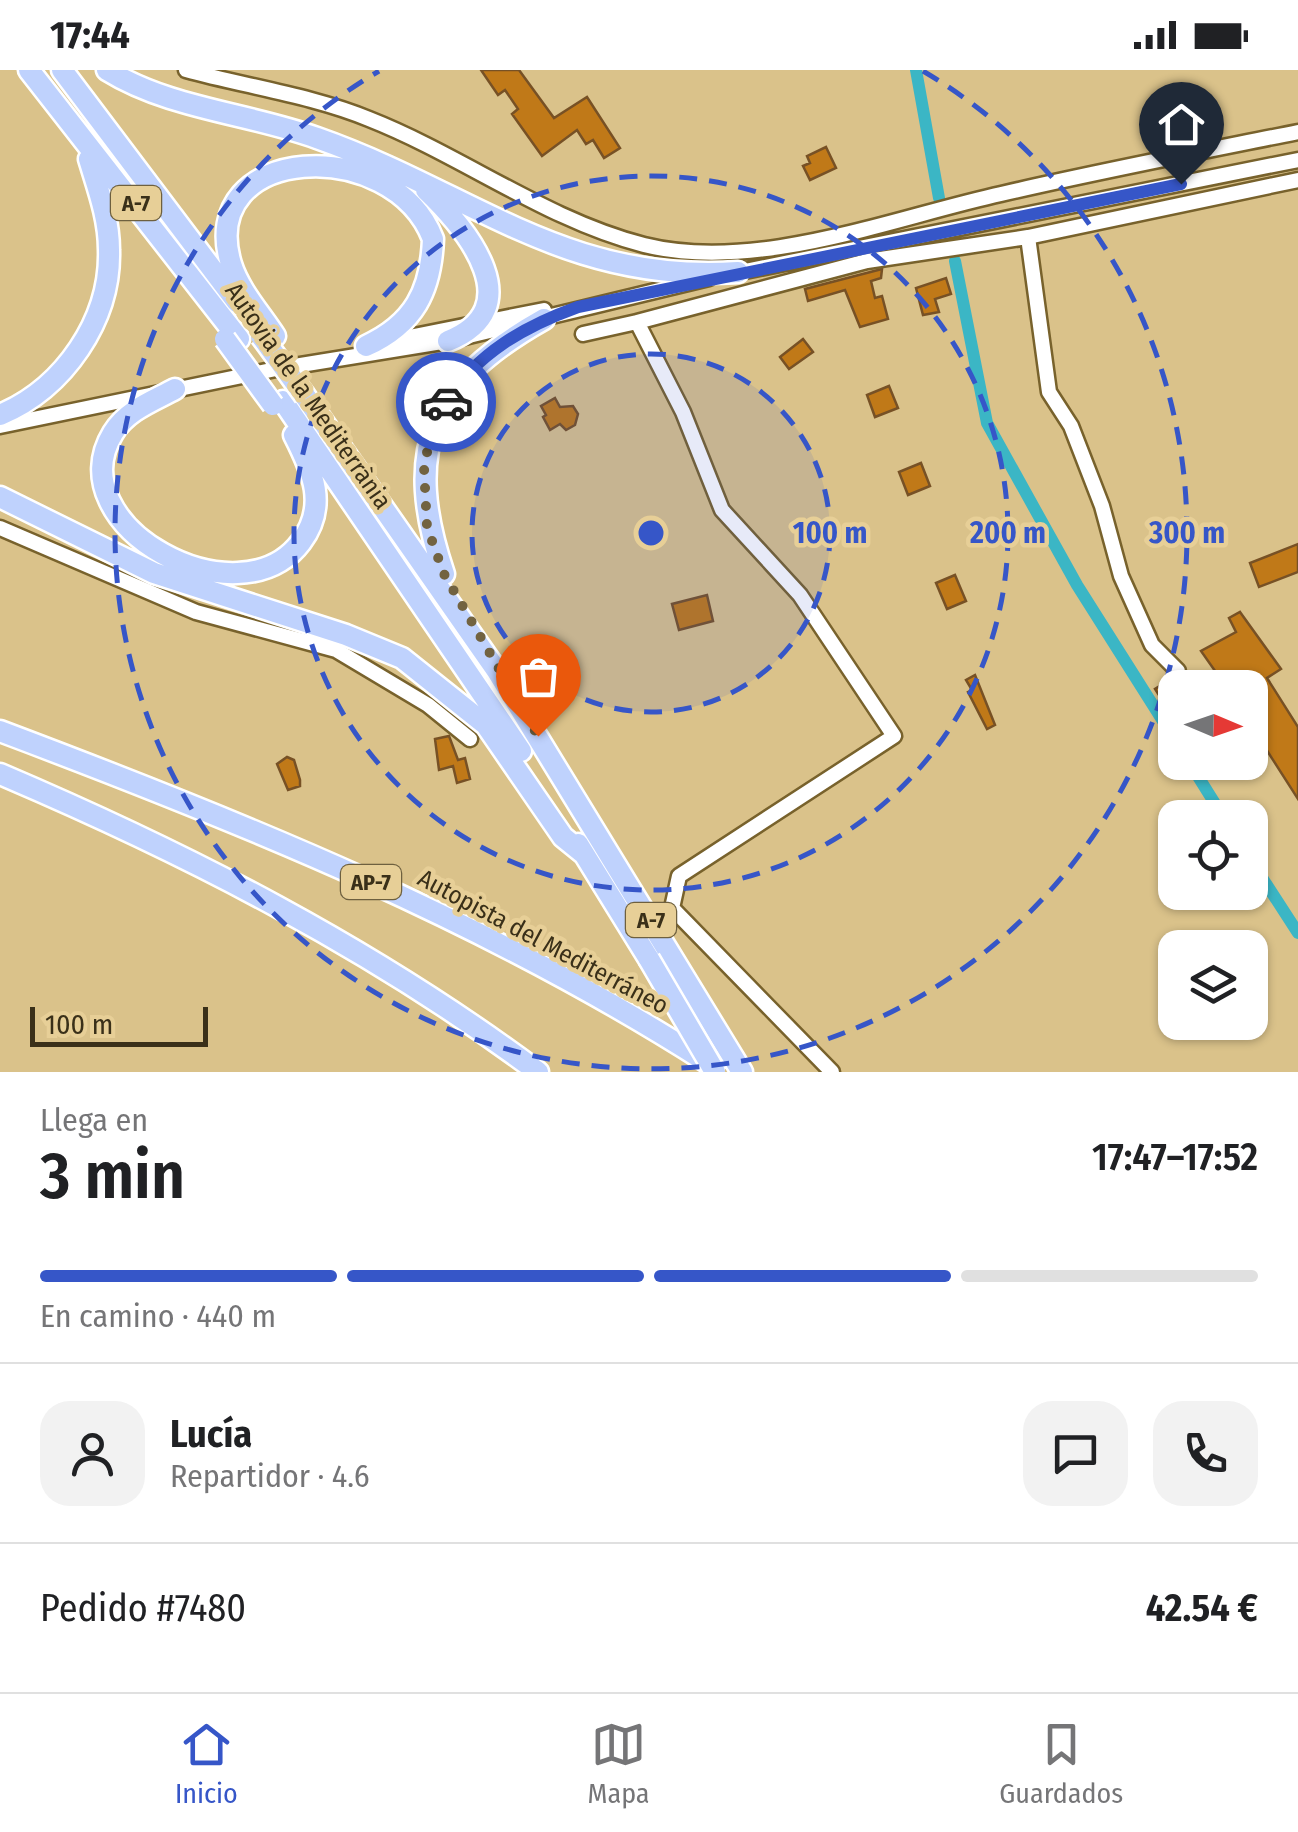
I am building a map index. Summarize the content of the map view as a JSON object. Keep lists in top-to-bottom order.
{
  "streets": {
    "highway": [
      "A-7",
      "Autovia de la Mediterrània",
      "AP-7",
      "Autopista del Mediterráneo"
    ]
  },
  "scale_bar": "100 m",
  "north": "right",
  "page": {
    "status": "17:44",
    "scale": "100 m",
    "heading": ["3 min", "Llega en", "17:47–17:52"],
    "panel": [
      "Lucía",
      "Repartidor · 4.6",
      "Pedido #7480",
      "42.54 €"
    ],
    "bar": "En camino · 440 m",
    "tabs": ["Inicio", "Mapa", "Guardados"]
  },
  "rings": ["100 m", "200 m", "300 m"]
}
